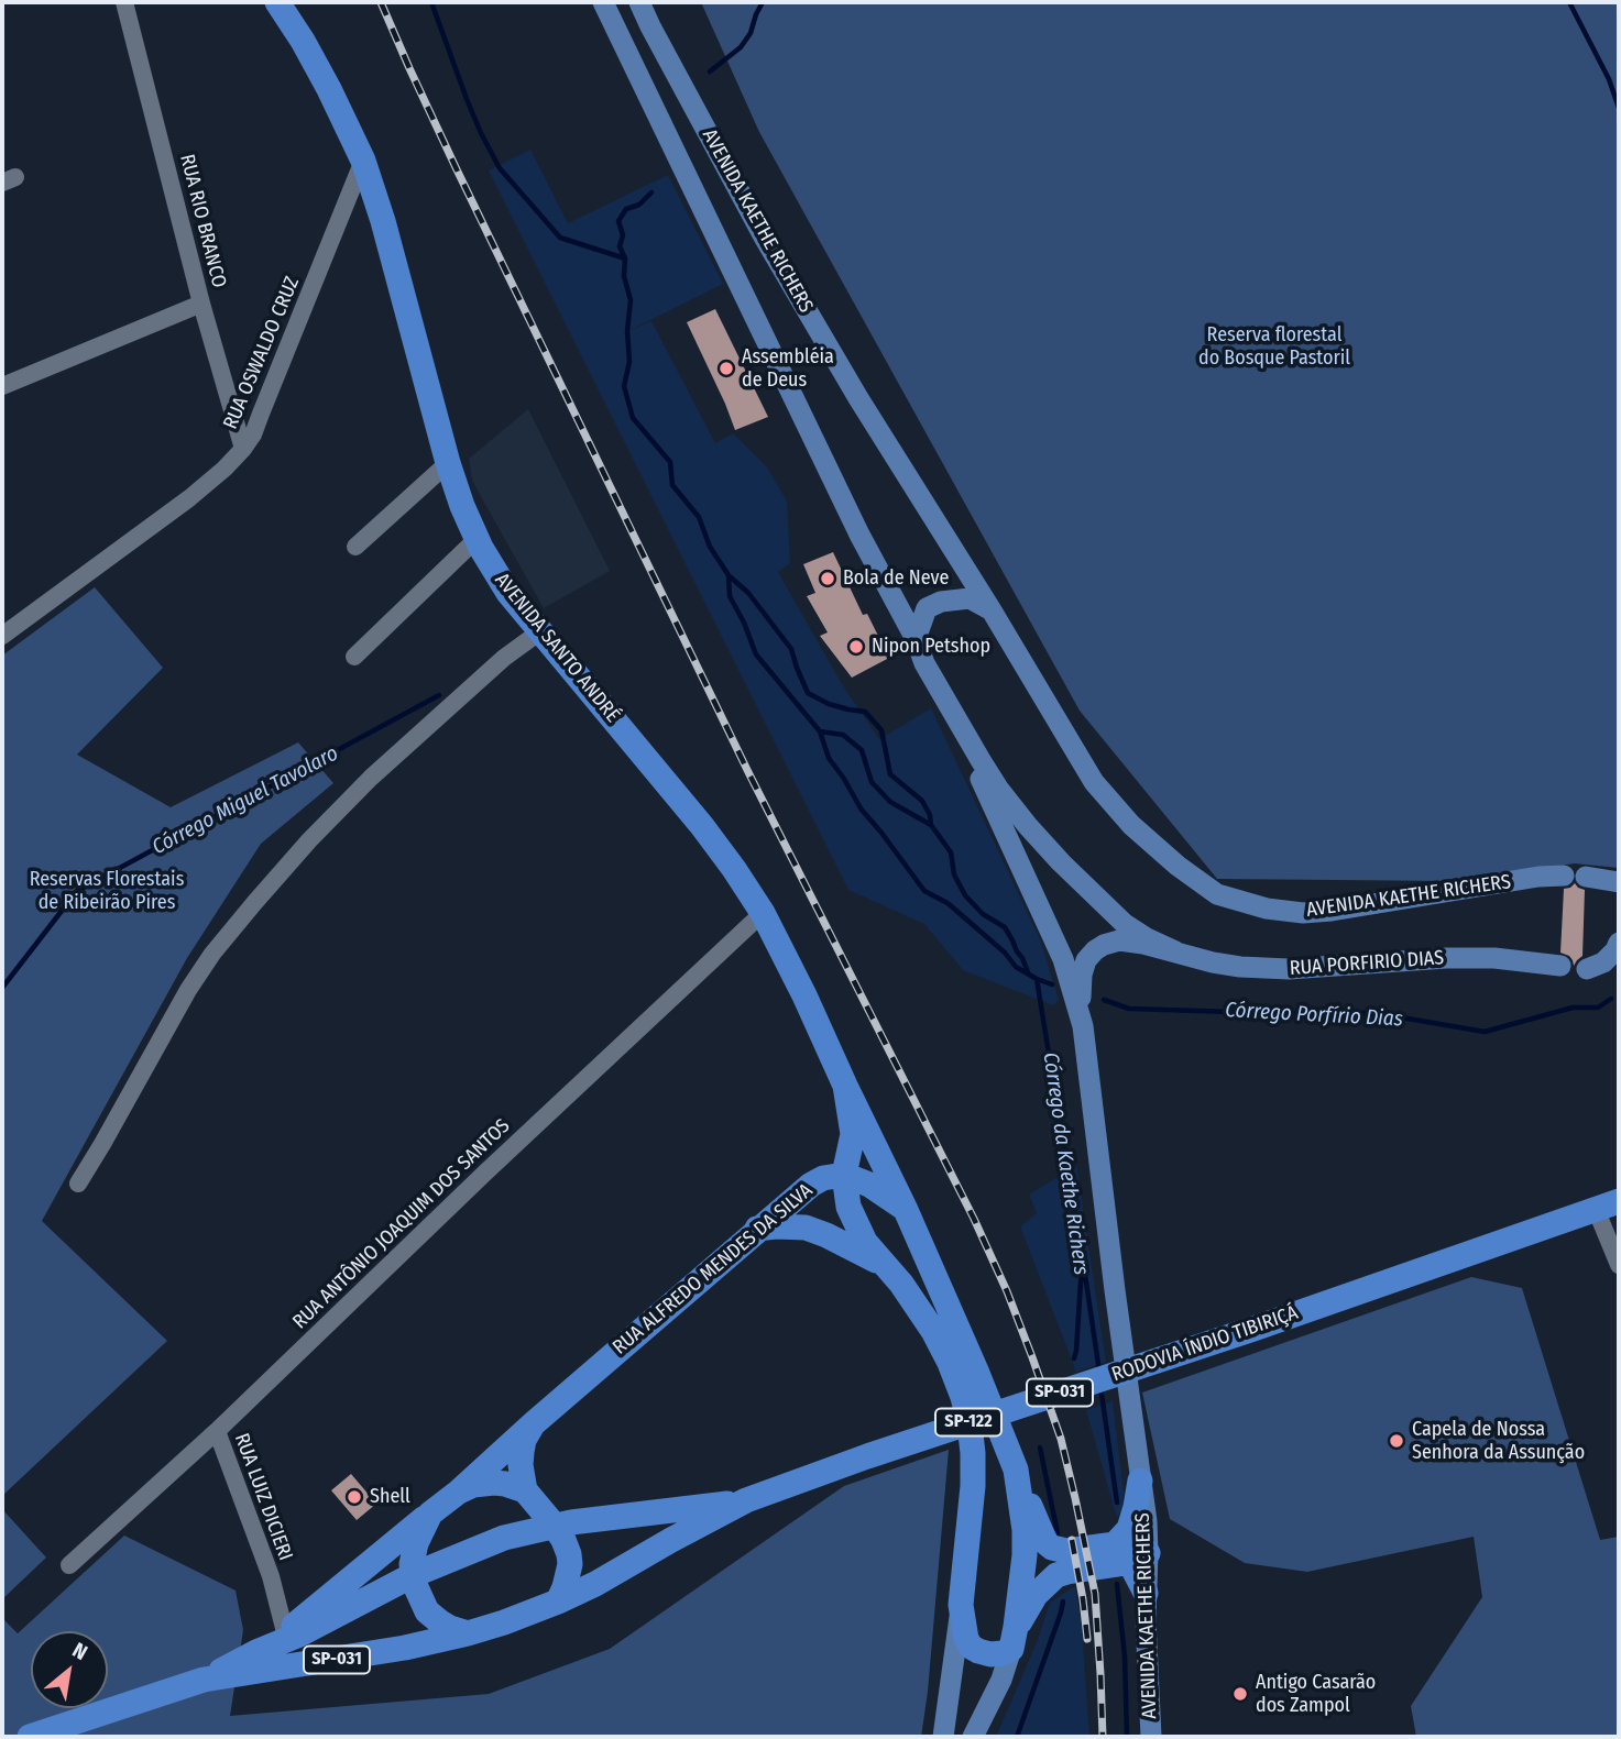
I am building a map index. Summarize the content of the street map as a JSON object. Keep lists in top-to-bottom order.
{
  "streets": {
    "highway": [
      "AVENIDA SANTO ANDRÉ",
      "RUA ALFREDO MENDES DA SILVA",
      "RODOVIA ÍNDIO TIBIRIÇÁ",
      "SP-031",
      "SP-122"
    ],
    "main road": ["AVENIDA KAETHE RICHERS", "RUA PORFIRIO DIAS"],
    "street": [
      "RUA RIO BRANCO",
      "RUA OSWALDO CRUZ",
      "RUA ANTÔNIO JOAQUIM DOS SANTOS",
      "RUA LUIZ DICIERI"
    ]
  },
  "crossings": [
    ["RUA RIO BRANCO", "RUA OSWALDO CRUZ"],
    ["AVENIDA KAETHE RICHERS", "RUA PORFIRIO DIAS"],
    ["RUA OSWALDO CRUZ", "AVENIDA SANTO ANDRÉ"],
    ["AVENIDA SANTO ANDRÉ", "RUA ANTÔNIO JOAQUIM DOS SANTOS"],
    ["AVENIDA SANTO ANDRÉ", "RUA ALFREDO MENDES DA SILVA"],
    ["AVENIDA SANTO ANDRÉ", "SP-122"],
    ["RUA ANTÔNIO JOAQUIM DOS SANTOS", "RUA LUIZ DICIERI"],
    ["RUA ALFREDO MENDES DA SILVA", "RODOVIA ÍNDIO TIBIRIÇÁ"],
    ["RUA ALFREDO MENDES DA SILVA", "SP-122"],
    ["RUA ALFREDO MENDES DA SILVA", "RUA LUIZ DICIERI"]
  ],
  "water": ["Córrego Miguel Tavolaro", "Córrego Porfírio Dias", "Córrego da Kaethe Richers"],
  "parks": ["Reserva florestal do Bosque Pastoril", "Reservas Florestais de Ribeirão Pires"],
  "places": [
    "Assembléia de Deus",
    "Bola de Neve",
    "Nipon Petshop",
    "Capela de Nossa Senhora da Assunção",
    "Shell",
    "Antigo Casarão dos Zampol"
  ],
  "north": "top right"
}
